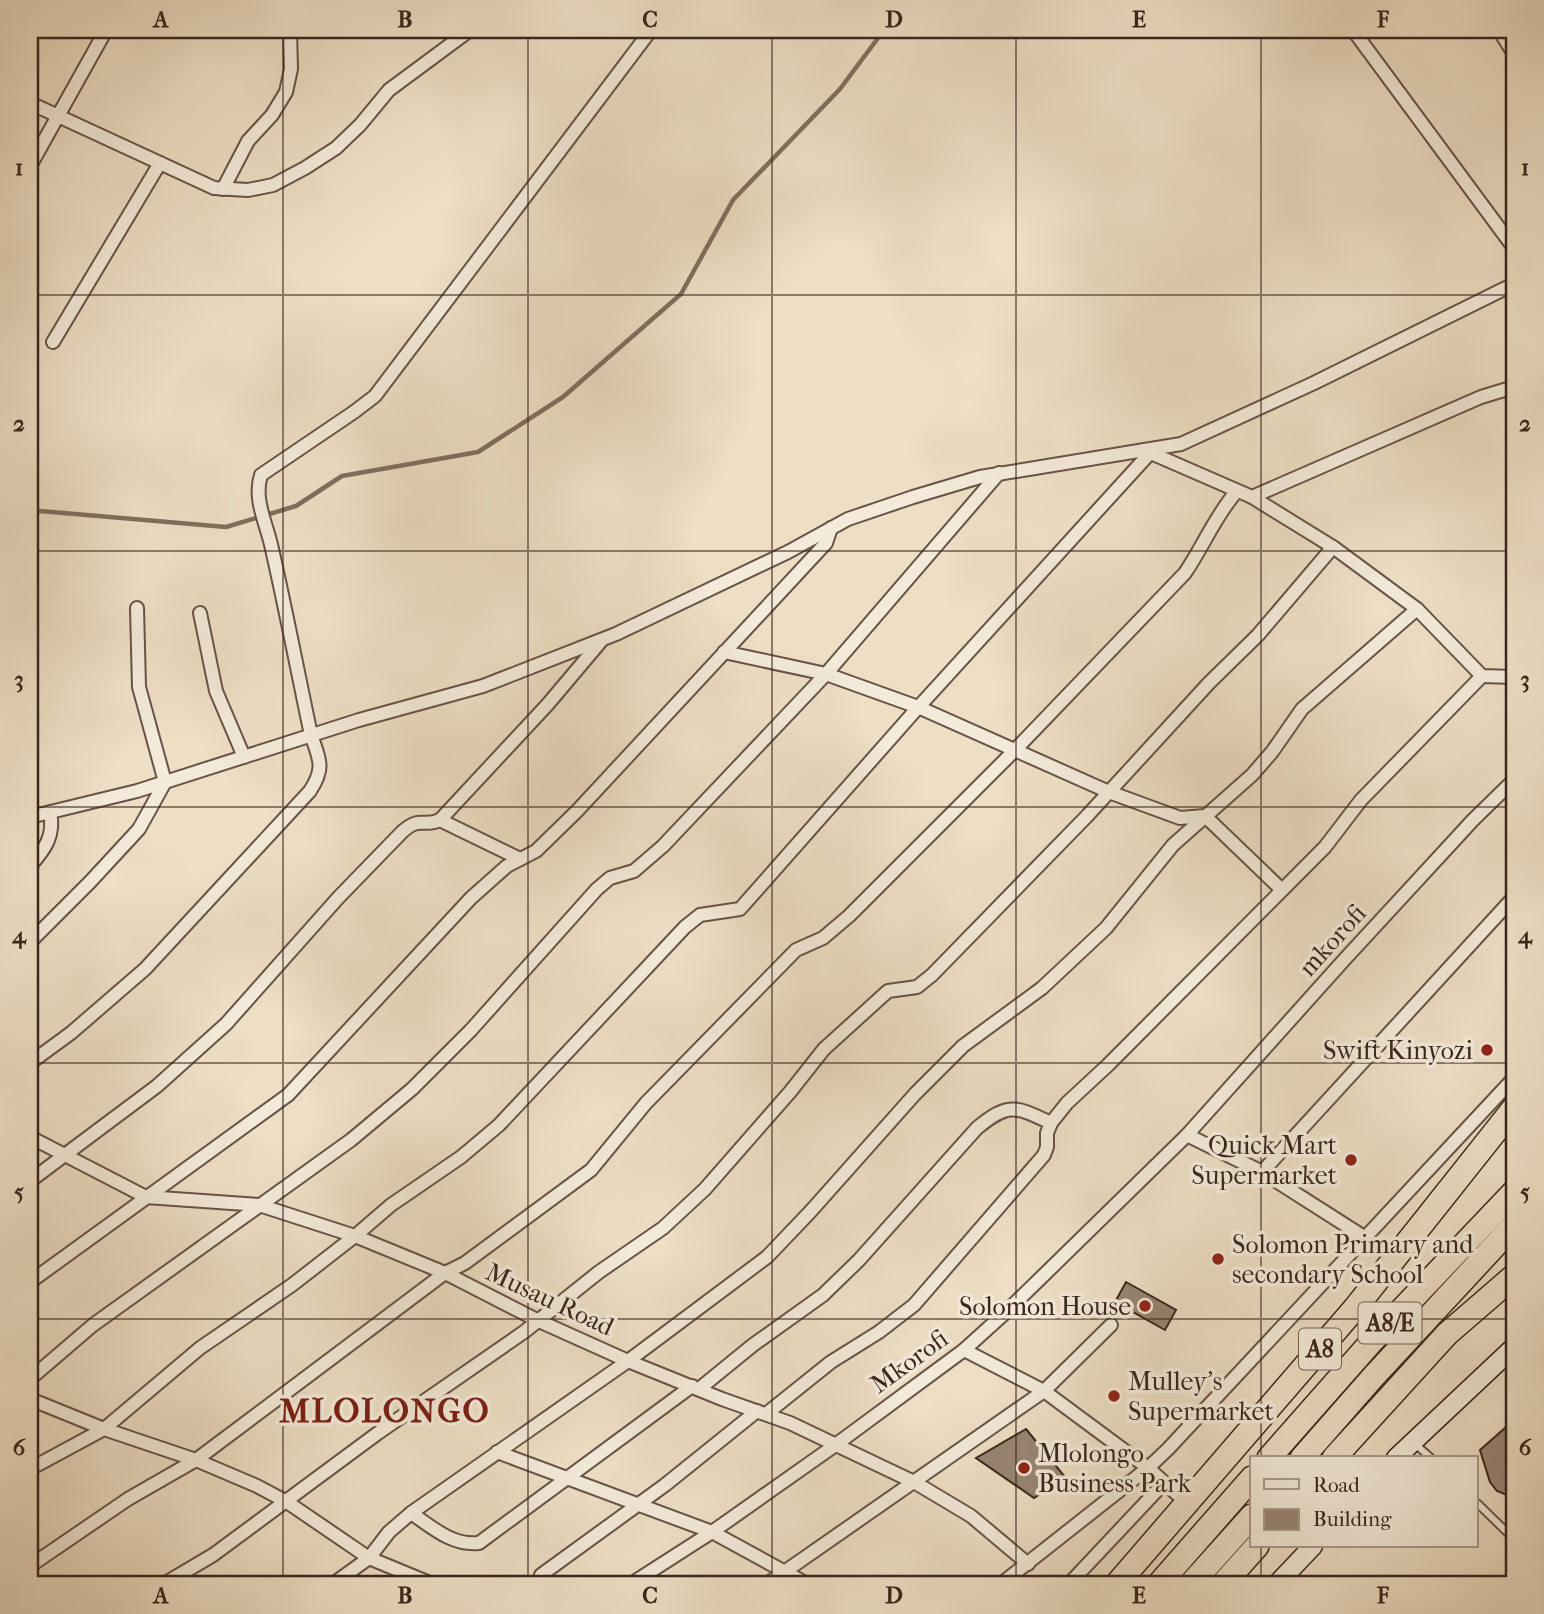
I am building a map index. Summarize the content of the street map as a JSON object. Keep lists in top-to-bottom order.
{
  "streets": {
    "highway": ["A8/E", "A8"],
    "street": ["mkorofi", "Musau Road", "Mkorofi"]
  },
  "crossings": [
    ["mkorofi", "Mkorofi"],
    ["Musau Road", "Mkorofi"]
  ],
  "districts": ["MLOLONGO"],
  "places": [
    "Swift Kinyozi",
    "Quick Mart Supermarket",
    "Solomon Primary and secondary School",
    "Solomon House",
    "Mulley's Supermarket",
    "Mlolongo Business Park"
  ],
  "legend": ["Road", "Building"],
  "grid": {
    "columns": [
      "A",
      "B",
      "C",
      "D",
      "E",
      "F"
    ],
    "rows": [
      "1",
      "2",
      "3",
      "4",
      "5",
      "6"
    ]
  }
}
